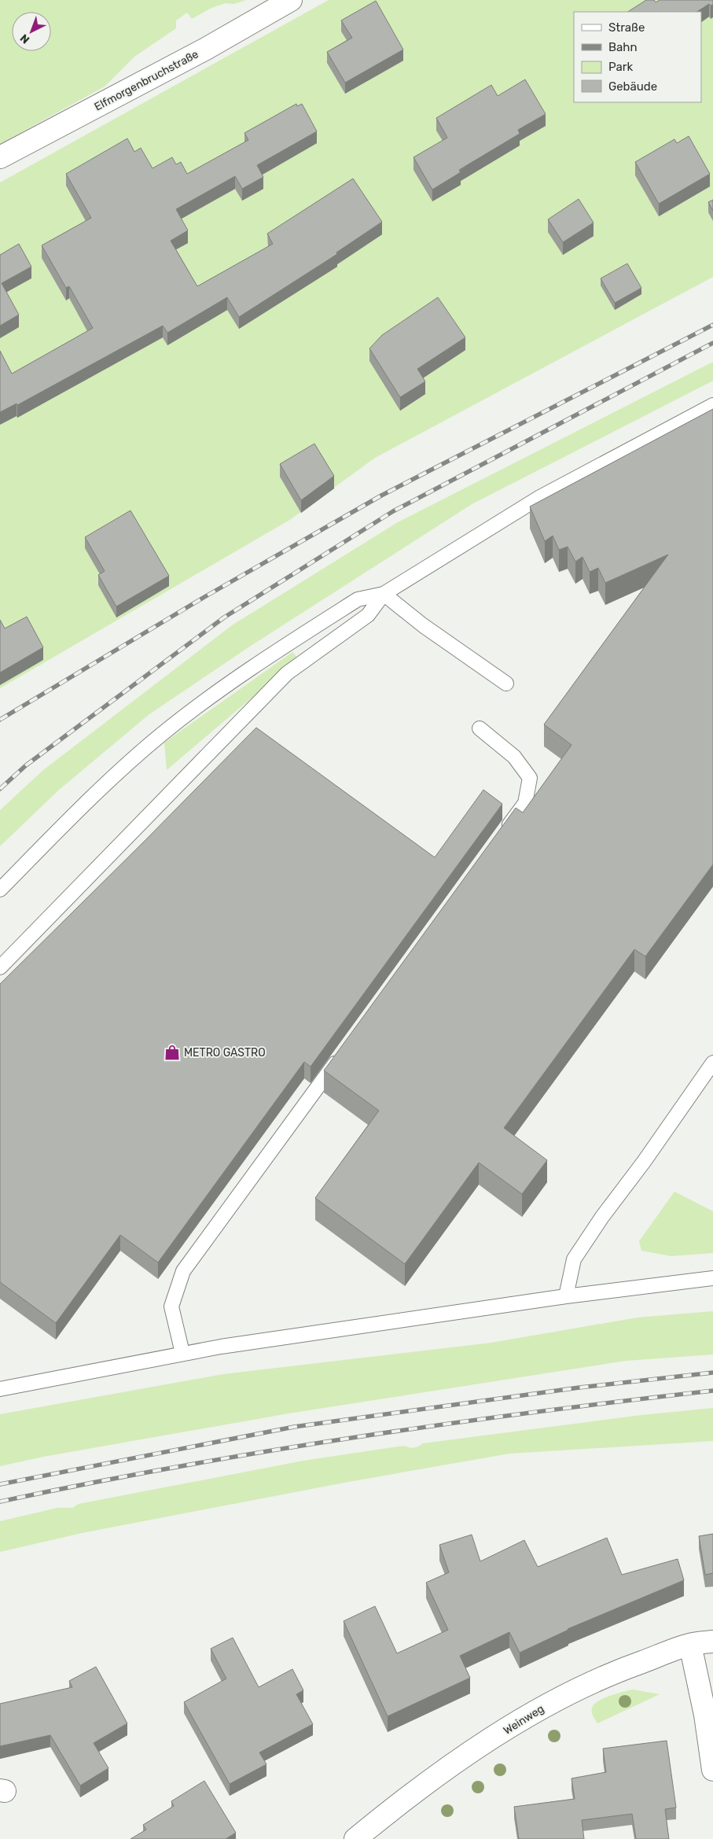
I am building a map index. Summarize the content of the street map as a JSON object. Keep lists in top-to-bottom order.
{
  "streets": {
    "street": ["Elfmorgenbruchstraße", "Weinweg"]
  },
  "places": {
    "shop": ["METRO GASTRO"]
  },
  "legend": [
    "Straße",
    "Bahn",
    "Park",
    "Gebäude"
  ],
  "north": "bottom left"
}
